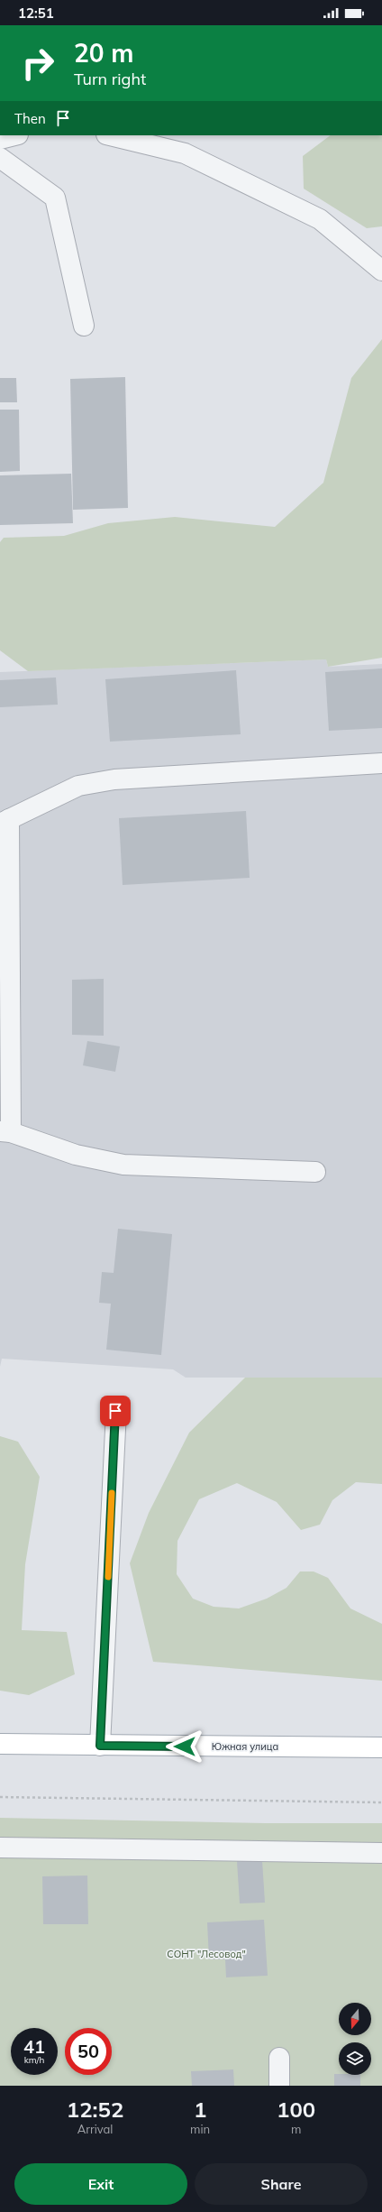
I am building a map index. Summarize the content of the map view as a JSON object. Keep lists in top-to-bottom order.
{
  "streets": {
    "main road": ["Южная улица"]
  },
  "parks": ["СОНТ \"Лесовод\""],
  "north": "bottom",
  "page": {
    "status": "12:51",
    "turn": ["20 m", "Turn right"],
    "then": "Then",
    "speed": "41 km/h",
    "limit": "50",
    "eta": [
      "12:52",
      "Arrival",
      "1",
      "min",
      "100",
      "m"
    ],
    "buttons": ["Exit", "Share"]
  }
}
